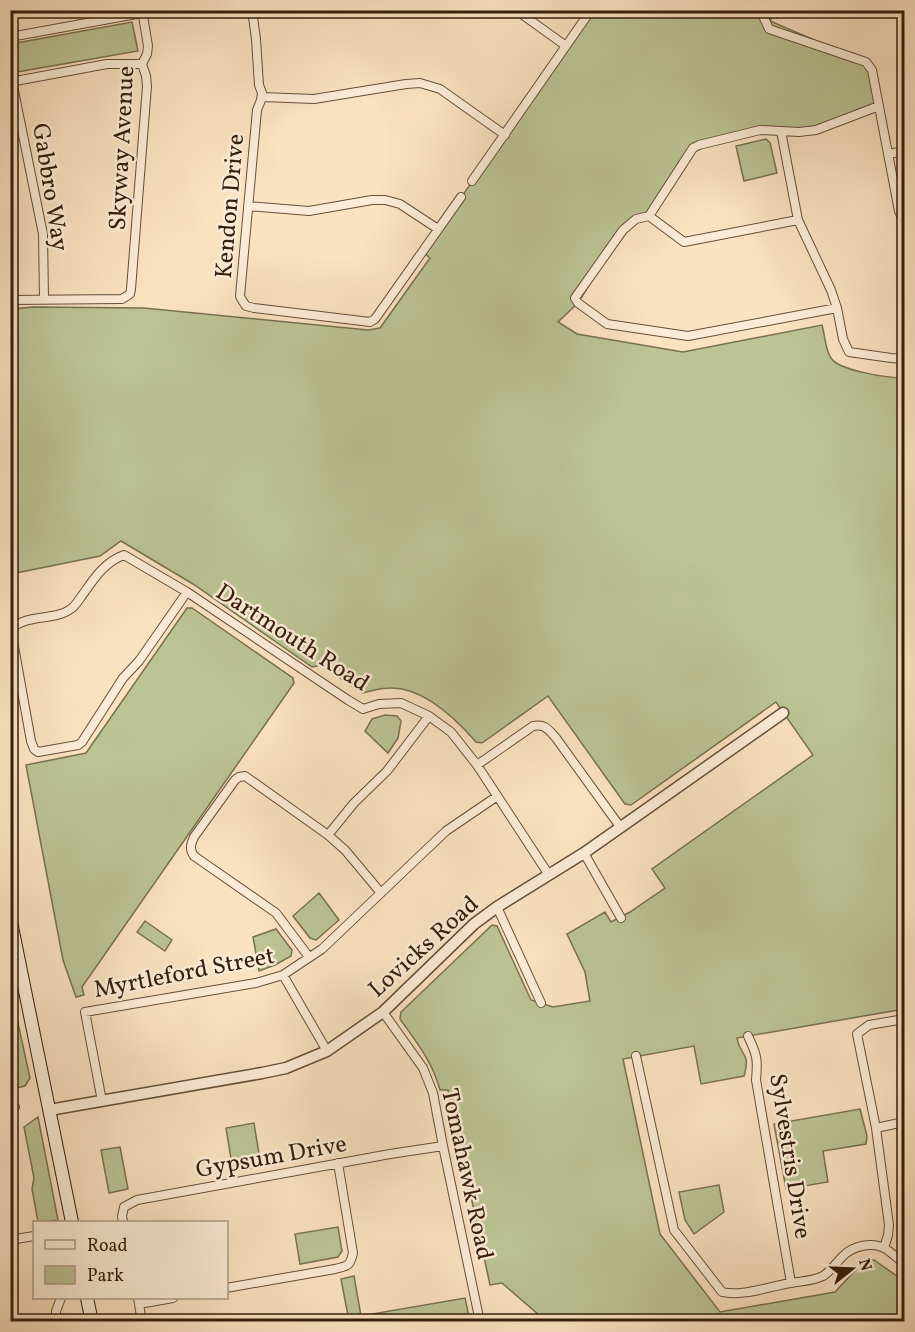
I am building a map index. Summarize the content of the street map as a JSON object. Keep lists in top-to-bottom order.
{
  "streets": {
    "street": [
      "Skyway Avenue",
      "Gabbro Way",
      "Kendon Drive",
      "Dartmouth Road",
      "Lovicks Road",
      "Myrtleford Street",
      "Gypsum Drive",
      "Sylvestris Drive",
      "Tomahawk Road"
    ]
  },
  "crossings": [
    ["Skyway Avenue", "Gabbro Way"],
    ["Dartmouth Road", "Lovicks Road"],
    ["Dartmouth Road", "Myrtleford Street"],
    ["Lovicks Road", "Myrtleford Street"],
    ["Lovicks Road", "Tomahawk Road"],
    ["Gypsum Drive", "Tomahawk Road"]
  ],
  "legend": ["Road", "Park"],
  "north": "right"
}
